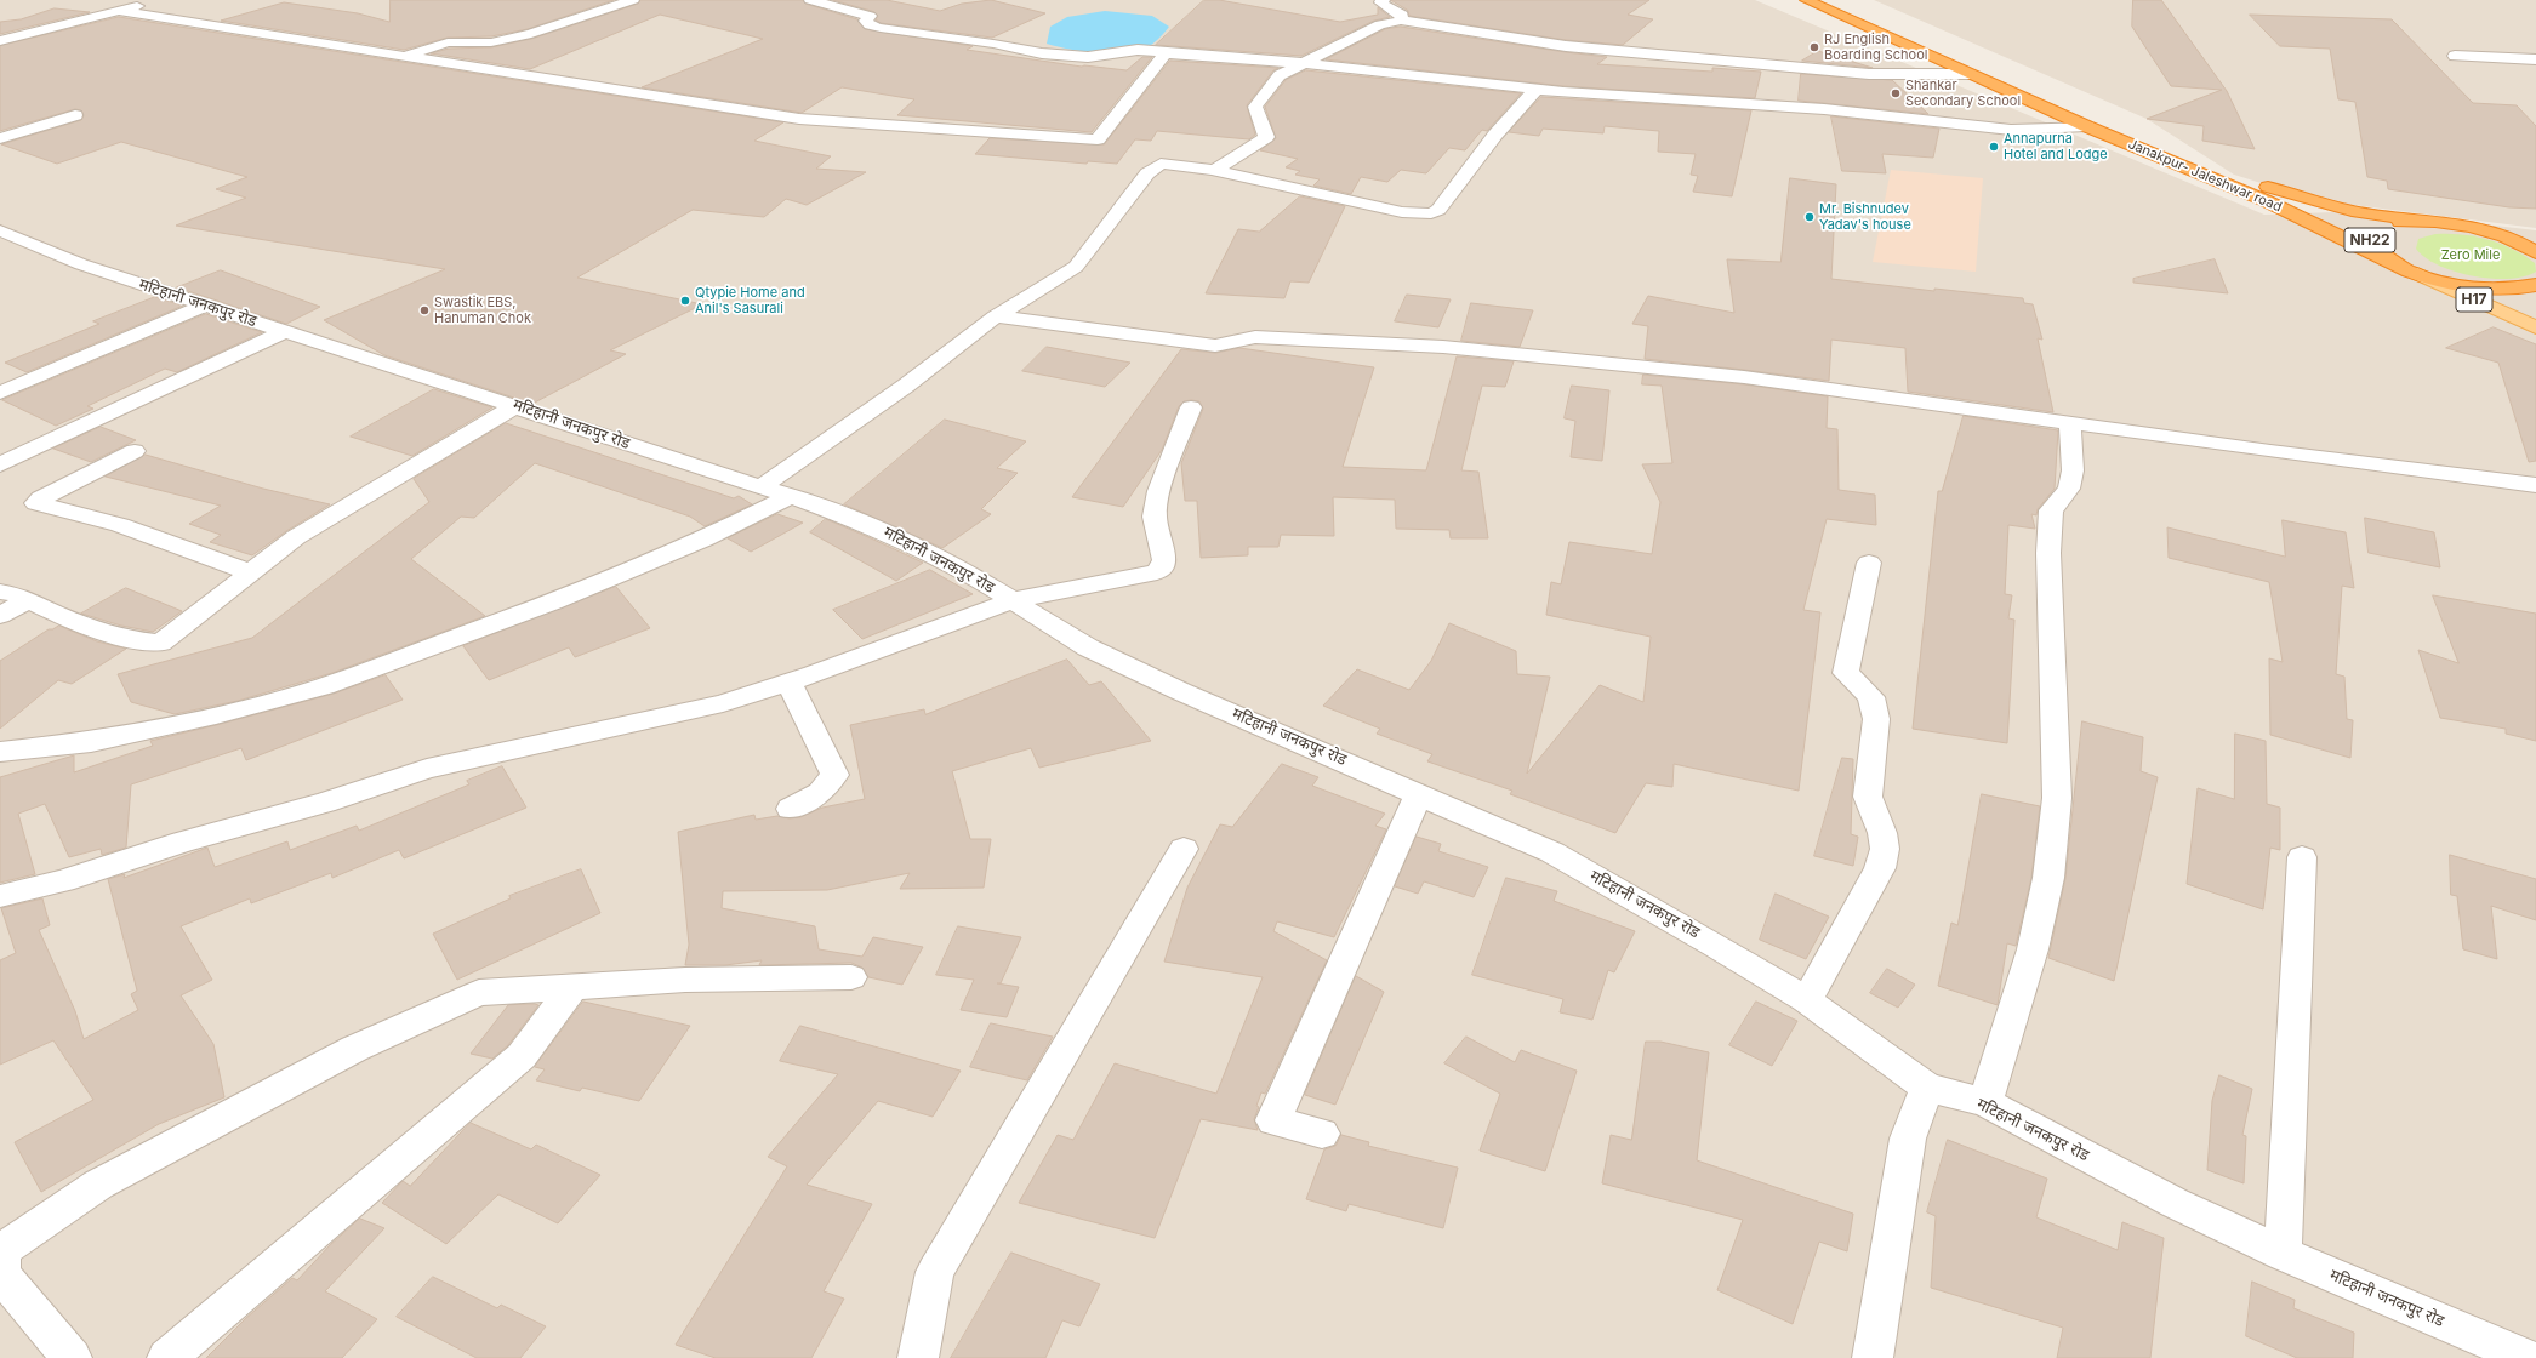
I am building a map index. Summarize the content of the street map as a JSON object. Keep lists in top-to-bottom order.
{
  "streets": {
    "highway": ["Janakpur- Jaleshwar road", "NH22"],
    "main road": ["H17"],
    "street": ["मटिहानी जनकपुर रोड"]
  },
  "crossings": [
    ["Janakpur- Jaleshwar road", "NH22"],
    ["NH22", "H17"]
  ],
  "parks": ["Zero Mile"],
  "places": [
    "RJ English Boarding School",
    "Shankar Secondary School",
    "Annapurna Hotel and Lodge",
    "Mr. Bishnudev Yadav's house",
    "Qtypie Home and Anil's Sasurali",
    "Swastik EBS, Hanuman Chok"
  ]
}
